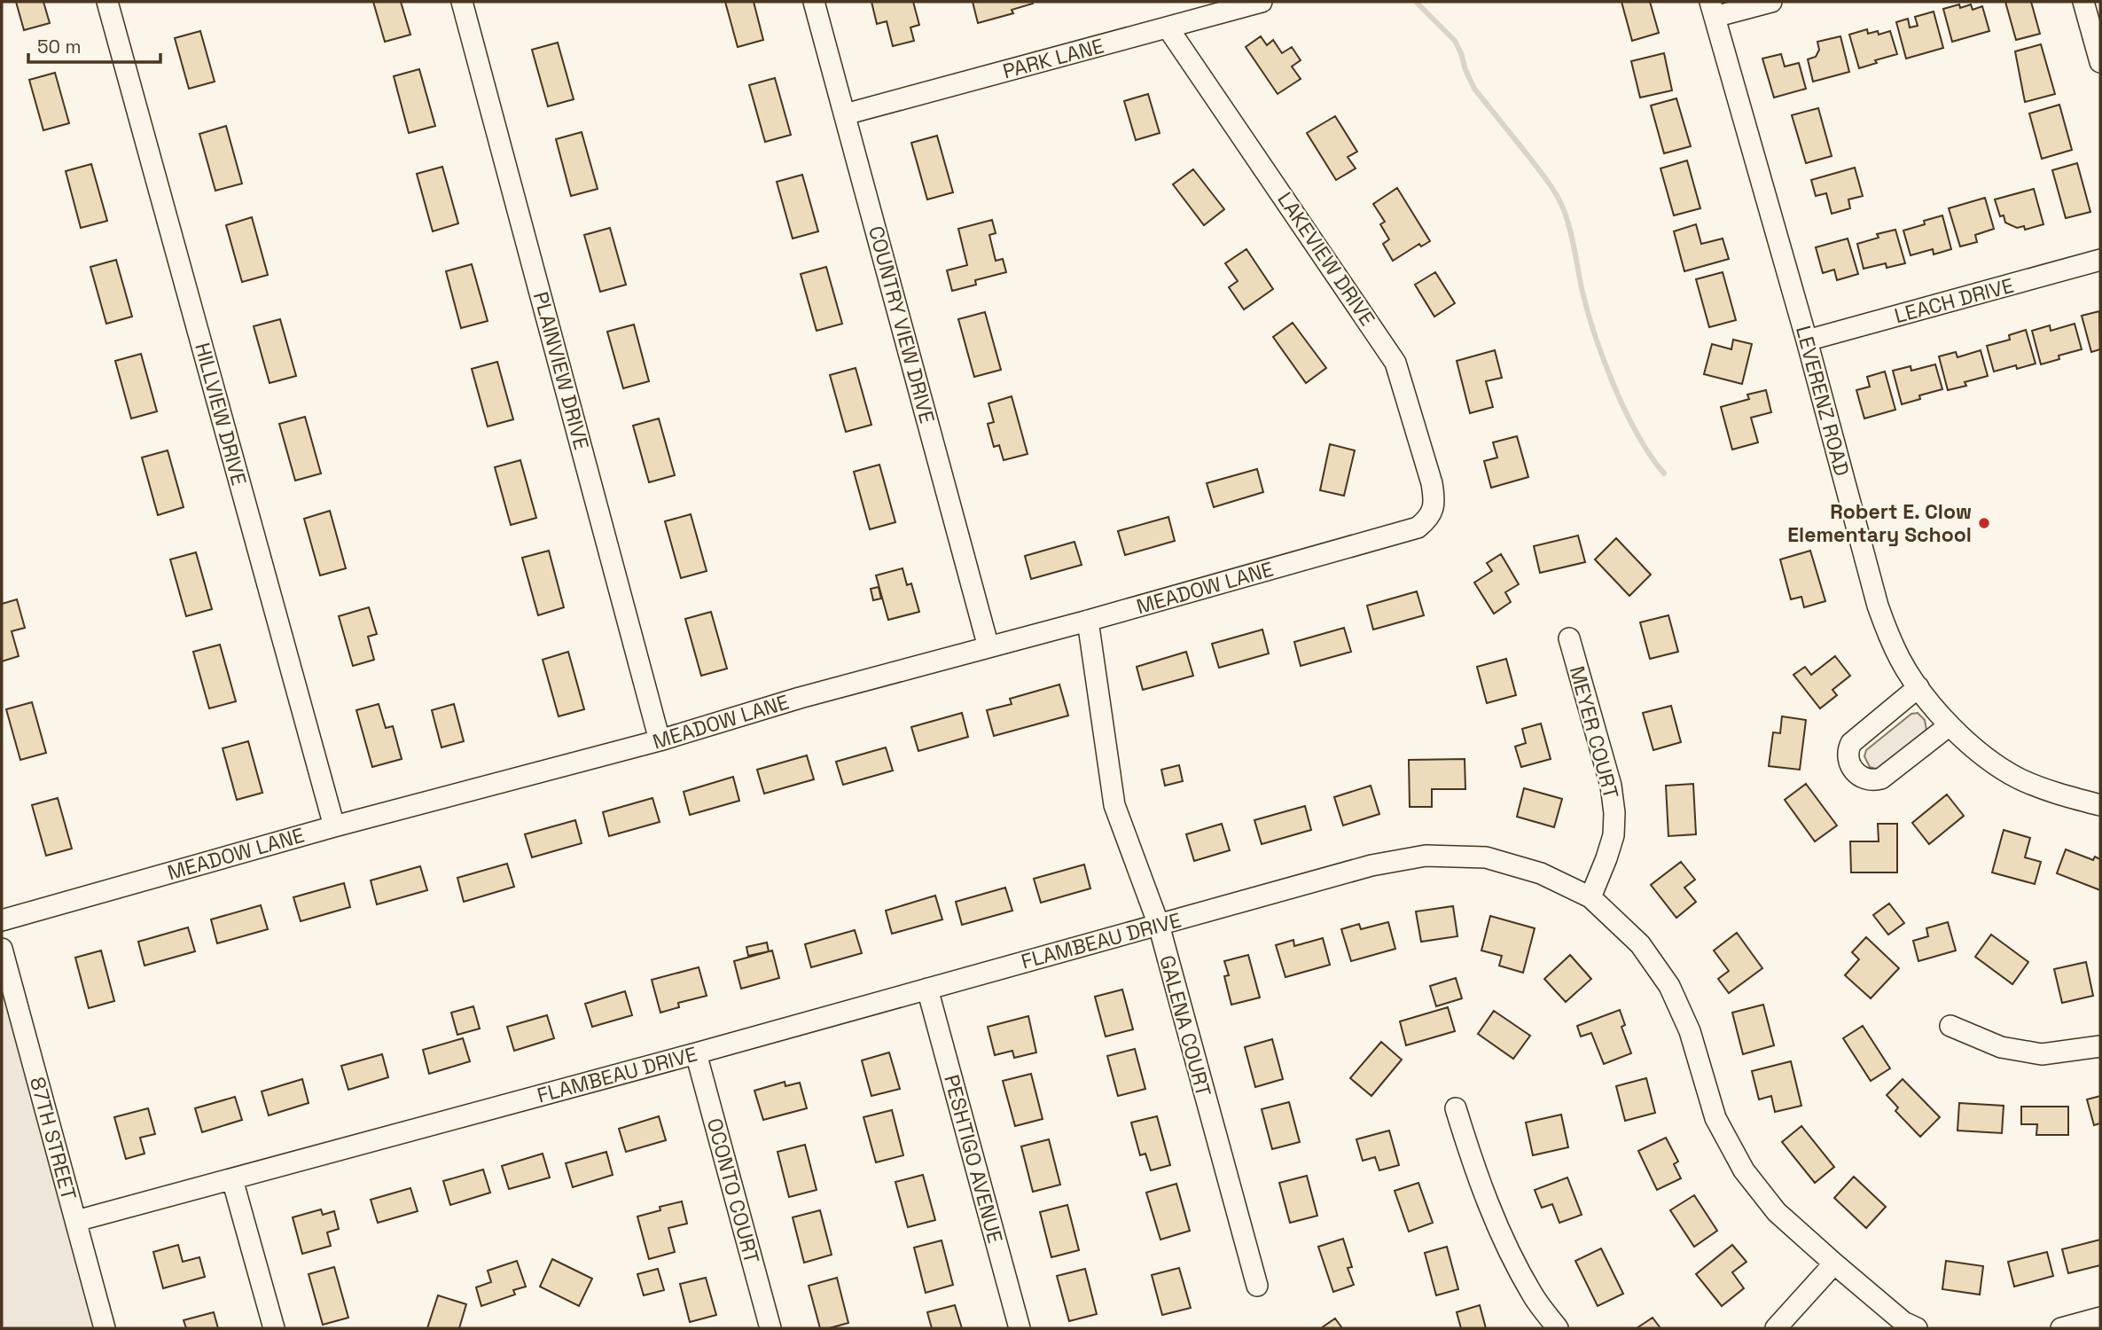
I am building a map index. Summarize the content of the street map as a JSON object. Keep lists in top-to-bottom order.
{
  "streets": {
    "street": [
      "PARK LANE",
      "LAKEVIEW DRIVE",
      "LEACH DRIVE",
      "COUNTRY VIEW DRIVE",
      "PLAINVIEW DRIVE",
      "LEVERENZ ROAD",
      "HILLVIEW DRIVE",
      "MEADOW LANE",
      "MEYER COURT",
      "FLAMBEAU DRIVE",
      "GALENA COURT",
      "87TH STREET",
      "PESHTIGO AVENUE",
      "OCONTO COURT"
    ]
  },
  "crossings": [
    ["PARK LANE", "LAKEVIEW DRIVE"],
    ["PARK LANE", "COUNTRY VIEW DRIVE"],
    ["LAKEVIEW DRIVE", "MEADOW LANE"],
    ["LEACH DRIVE", "LEVERENZ ROAD"],
    ["COUNTRY VIEW DRIVE", "MEADOW LANE"],
    ["PLAINVIEW DRIVE", "MEADOW LANE"],
    ["HILLVIEW DRIVE", "MEADOW LANE"],
    ["MEADOW LANE", "GALENA COURT"],
    ["MEYER COURT", "FLAMBEAU DRIVE"],
    ["FLAMBEAU DRIVE", "GALENA COURT"],
    ["FLAMBEAU DRIVE", "87TH STREET"],
    ["FLAMBEAU DRIVE", "PESHTIGO AVENUE"],
    ["FLAMBEAU DRIVE", "OCONTO COURT"]
  ],
  "places": ["Robert E. Clow Elementary School"],
  "scale_bar": "50 m"
}
